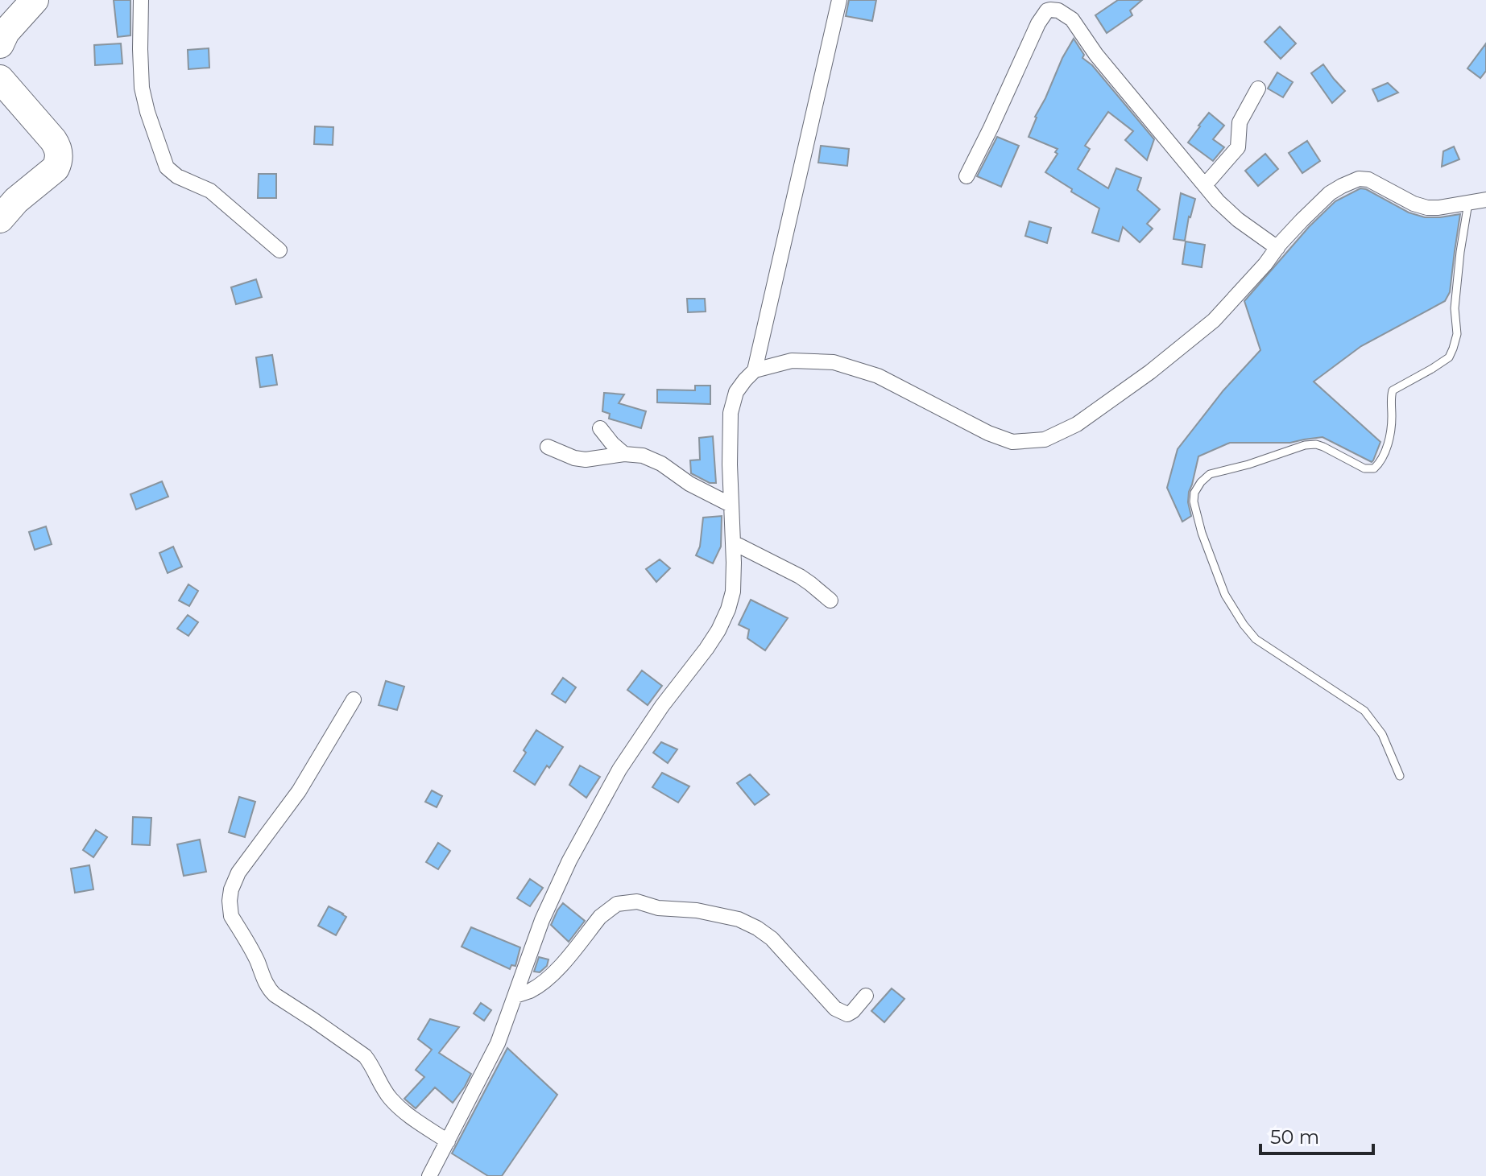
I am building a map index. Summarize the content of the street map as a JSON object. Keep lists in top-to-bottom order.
{
  "scale_bar": "50 m"
}
